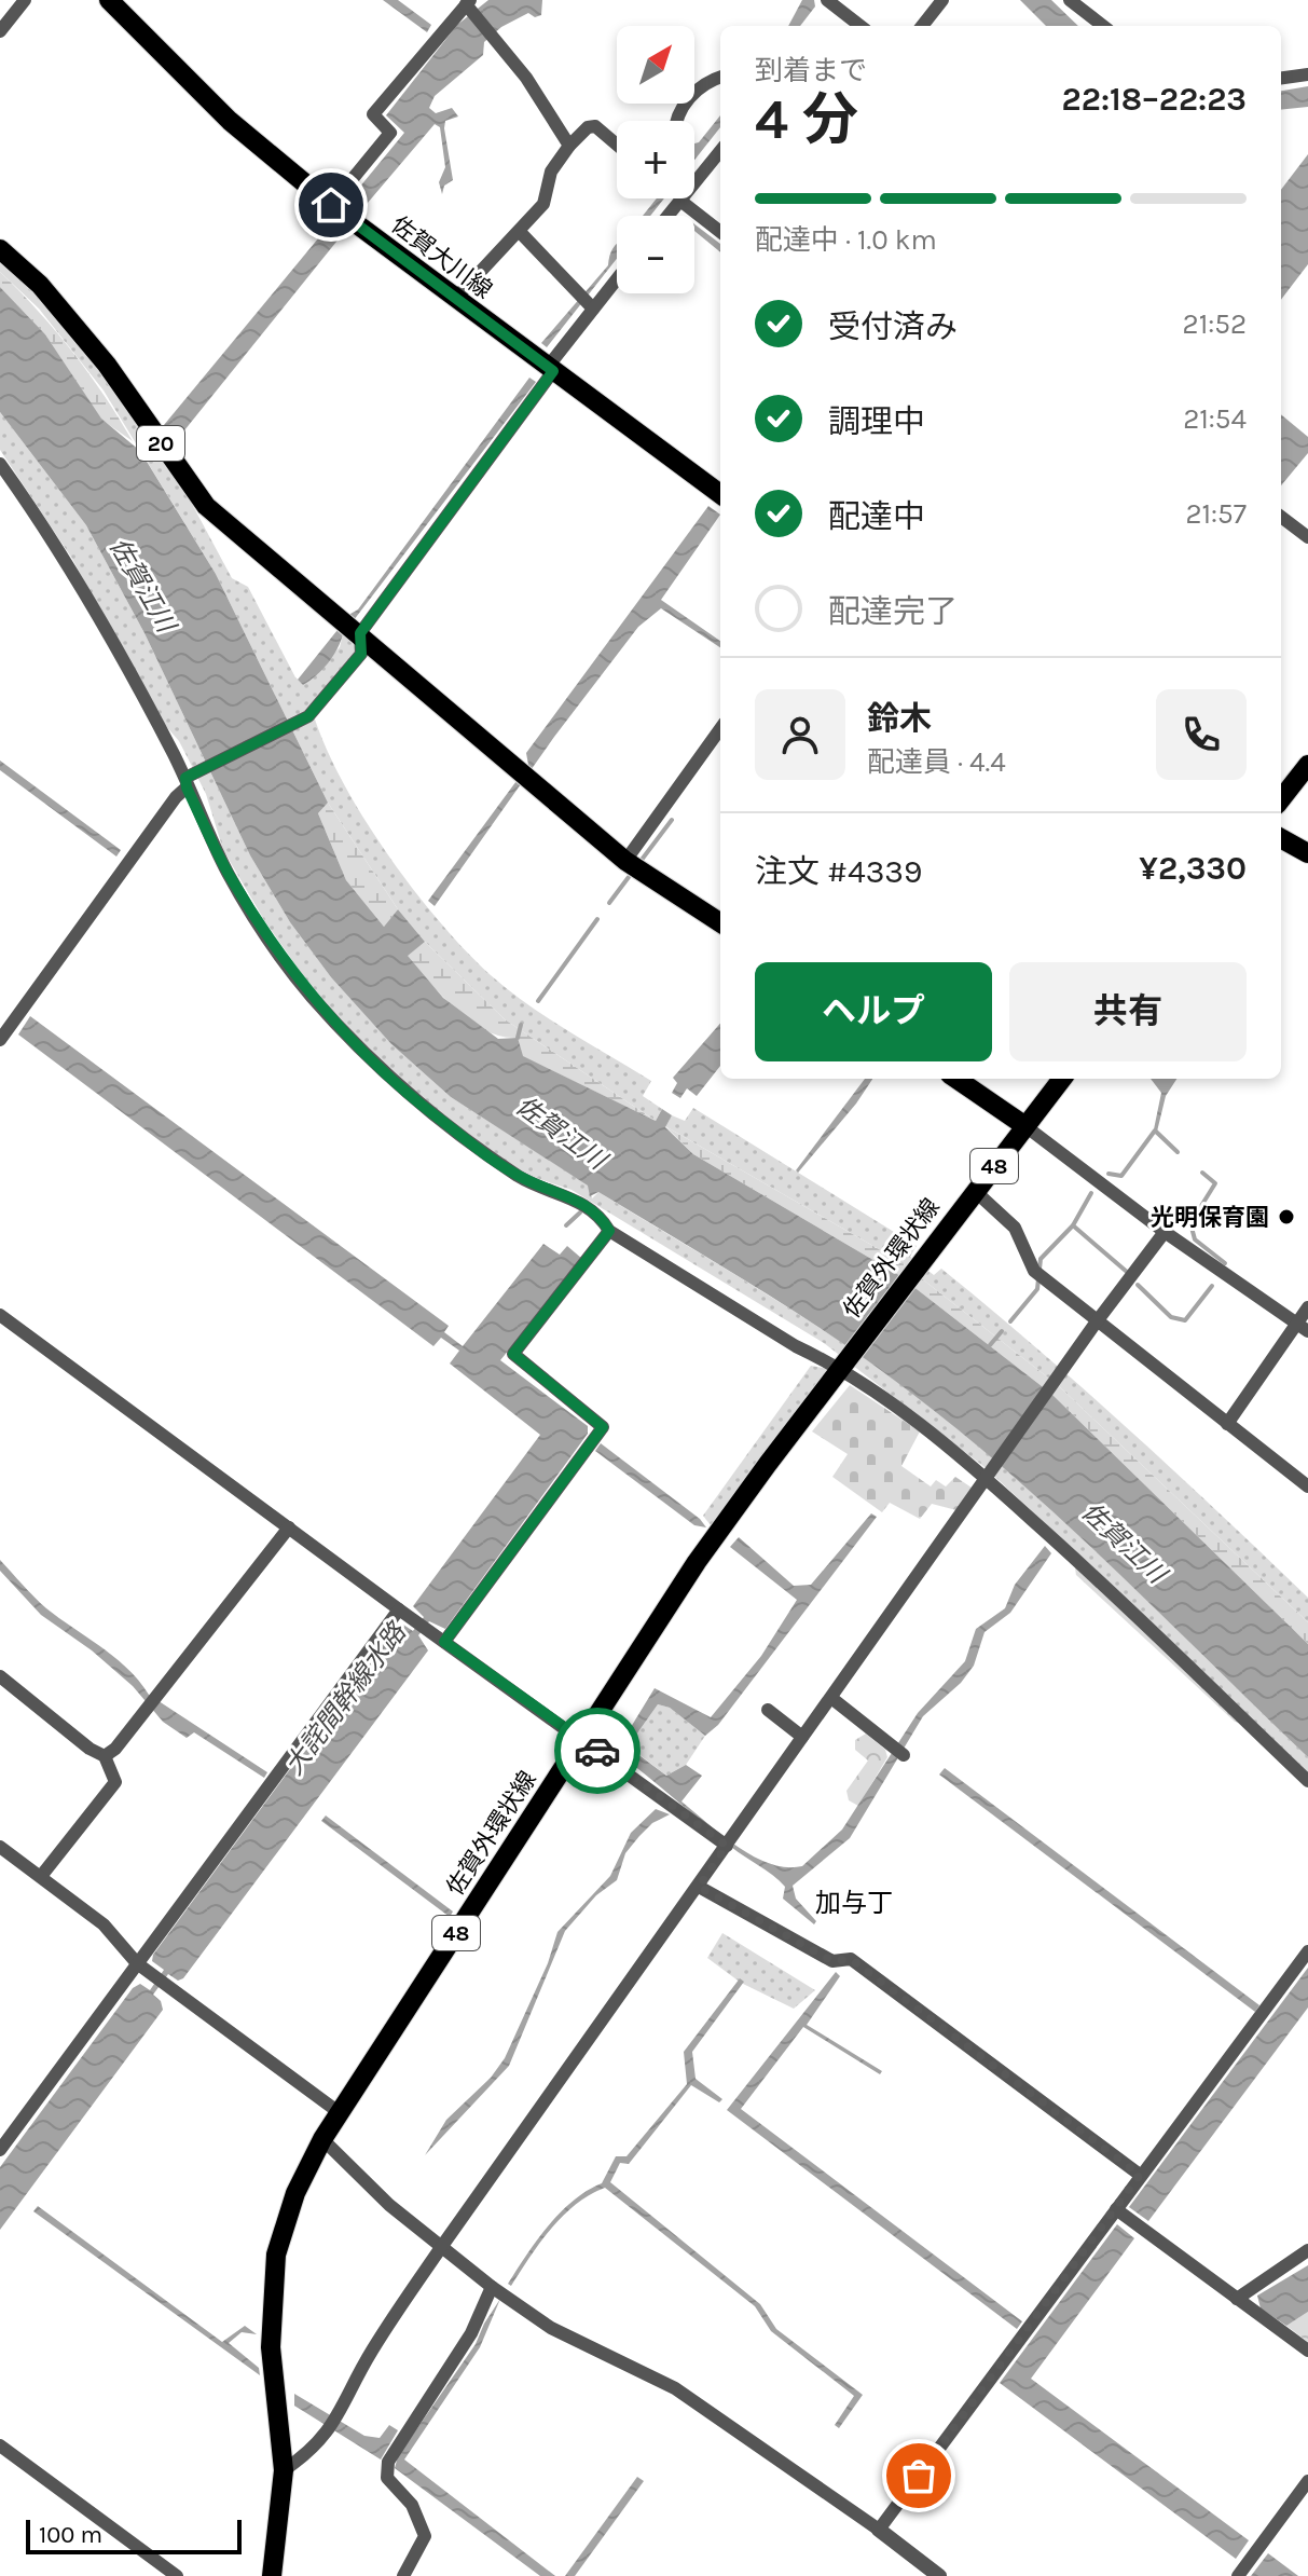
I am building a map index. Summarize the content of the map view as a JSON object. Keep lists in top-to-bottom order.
{
  "streets": {
    "main road": [
      "佐賀大川線",
      "20",
      "48",
      "佐賀外環状線"
    ]
  },
  "districts": ["加与丁"],
  "water": ["佐賀江川", "大詫間幹線水路"],
  "places": ["光明保育園"],
  "scale_bar": "100 m",
  "north": "top right",
  "page": {
    "map_buttons": ["+", "−"],
    "heading": ["4 分", "到着まで", "22:18–22:23"],
    "panel": [
      "鈴木",
      "配達員 · 4.4",
      "注文 #4339",
      "¥2,330"
    ],
    "bar": "配達中 · 1.0 km",
    "list": [
      ["受付済み", "21:52"],
      ["調理中", "21:54"],
      ["配達中", "21:57"],
      "配達完了"
    ],
    "buttons": ["ヘルプ", "共有"],
    "scale": "100 m"
  }
}
